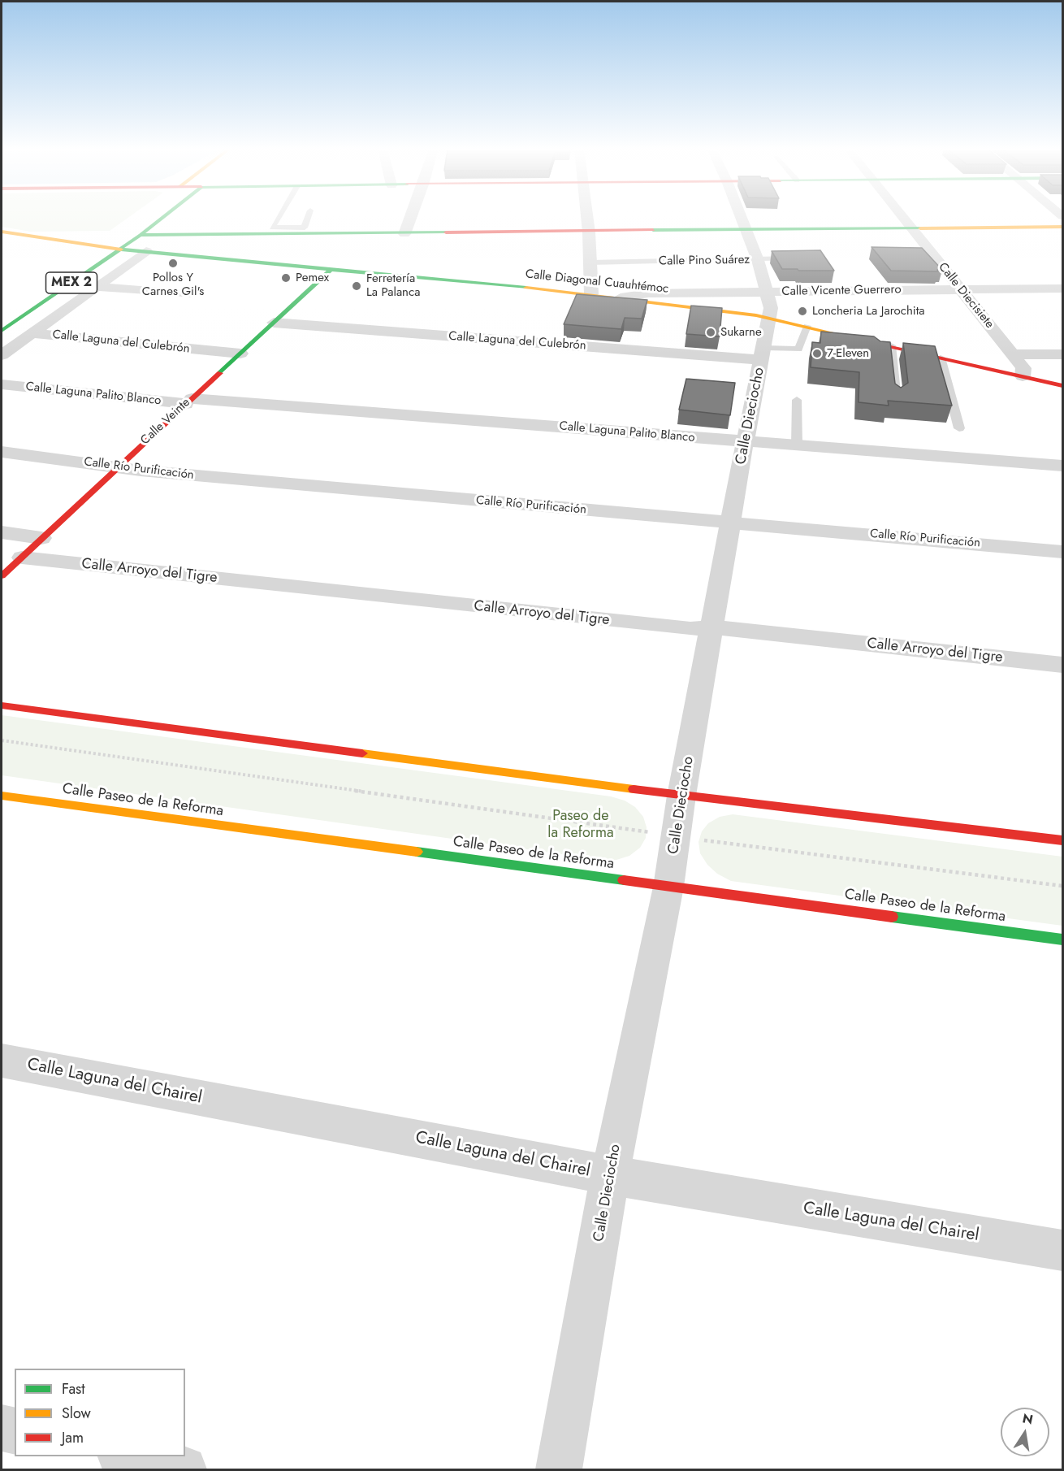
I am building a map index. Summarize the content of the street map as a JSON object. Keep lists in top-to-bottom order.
{
  "streets": {
    "main road": [
      "Calle Diagonal Cuauhtémoc",
      "MEX 2",
      "Calle Veinte",
      "Calle Paseo de la Reforma"
    ],
    "street": [
      "Calle Vicente Guerrero",
      "Calle Diecisiete",
      "Calle Laguna del Culebrón",
      "Calle Laguna Palito Blanco",
      "Calle Dieciocho",
      "Calle Río Purificación",
      "Calle Arroyo del Tigre",
      "Calle Laguna del Chairel"
    ],
    "lane": ["Calle Pino Suárez"]
  },
  "crossings": [
    ["Calle Pino Suárez", "Calle Dieciocho"],
    ["Calle Diagonal Cuauhtémoc", "MEX 2"],
    ["Calle Diagonal Cuauhtémoc", "Calle Vicente Guerrero"],
    ["Calle Diagonal Cuauhtémoc", "Calle Diecisiete"],
    ["Calle Diagonal Cuauhtémoc", "Calle Dieciocho"],
    ["Calle Diagonal Cuauhtémoc", "Calle Veinte"],
    ["Calle Vicente Guerrero", "Calle Diecisiete"],
    ["Calle Vicente Guerrero", "Calle Dieciocho"],
    ["Calle Laguna del Culebrón", "Calle Dieciocho"],
    ["Calle Laguna del Culebrón", "Calle Veinte"],
    ["Calle Laguna Palito Blanco", "Calle Dieciocho"],
    ["Calle Laguna Palito Blanco", "Calle Veinte"],
    ["Calle Dieciocho", "Calle Río Purificación"],
    ["Calle Dieciocho", "Calle Arroyo del Tigre"],
    ["Calle Dieciocho", "Calle Paseo de la Reforma"],
    ["Calle Dieciocho", "Calle Laguna del Chairel"],
    ["Calle Veinte", "Calle Río Purificación"],
    ["Calle Veinte", "Calle Arroyo del Tigre"]
  ],
  "parks": ["Paseo de la Reforma"],
  "places": [
    "Pollos Y Carnes Gil's",
    "Pemex",
    "Ferretería La Palanca",
    "Loncheria La Jarochita",
    "Sukarne",
    "7-Eleven"
  ],
  "legend": ["Fast", "Slow", "Jam"],
  "north": "top"
}
